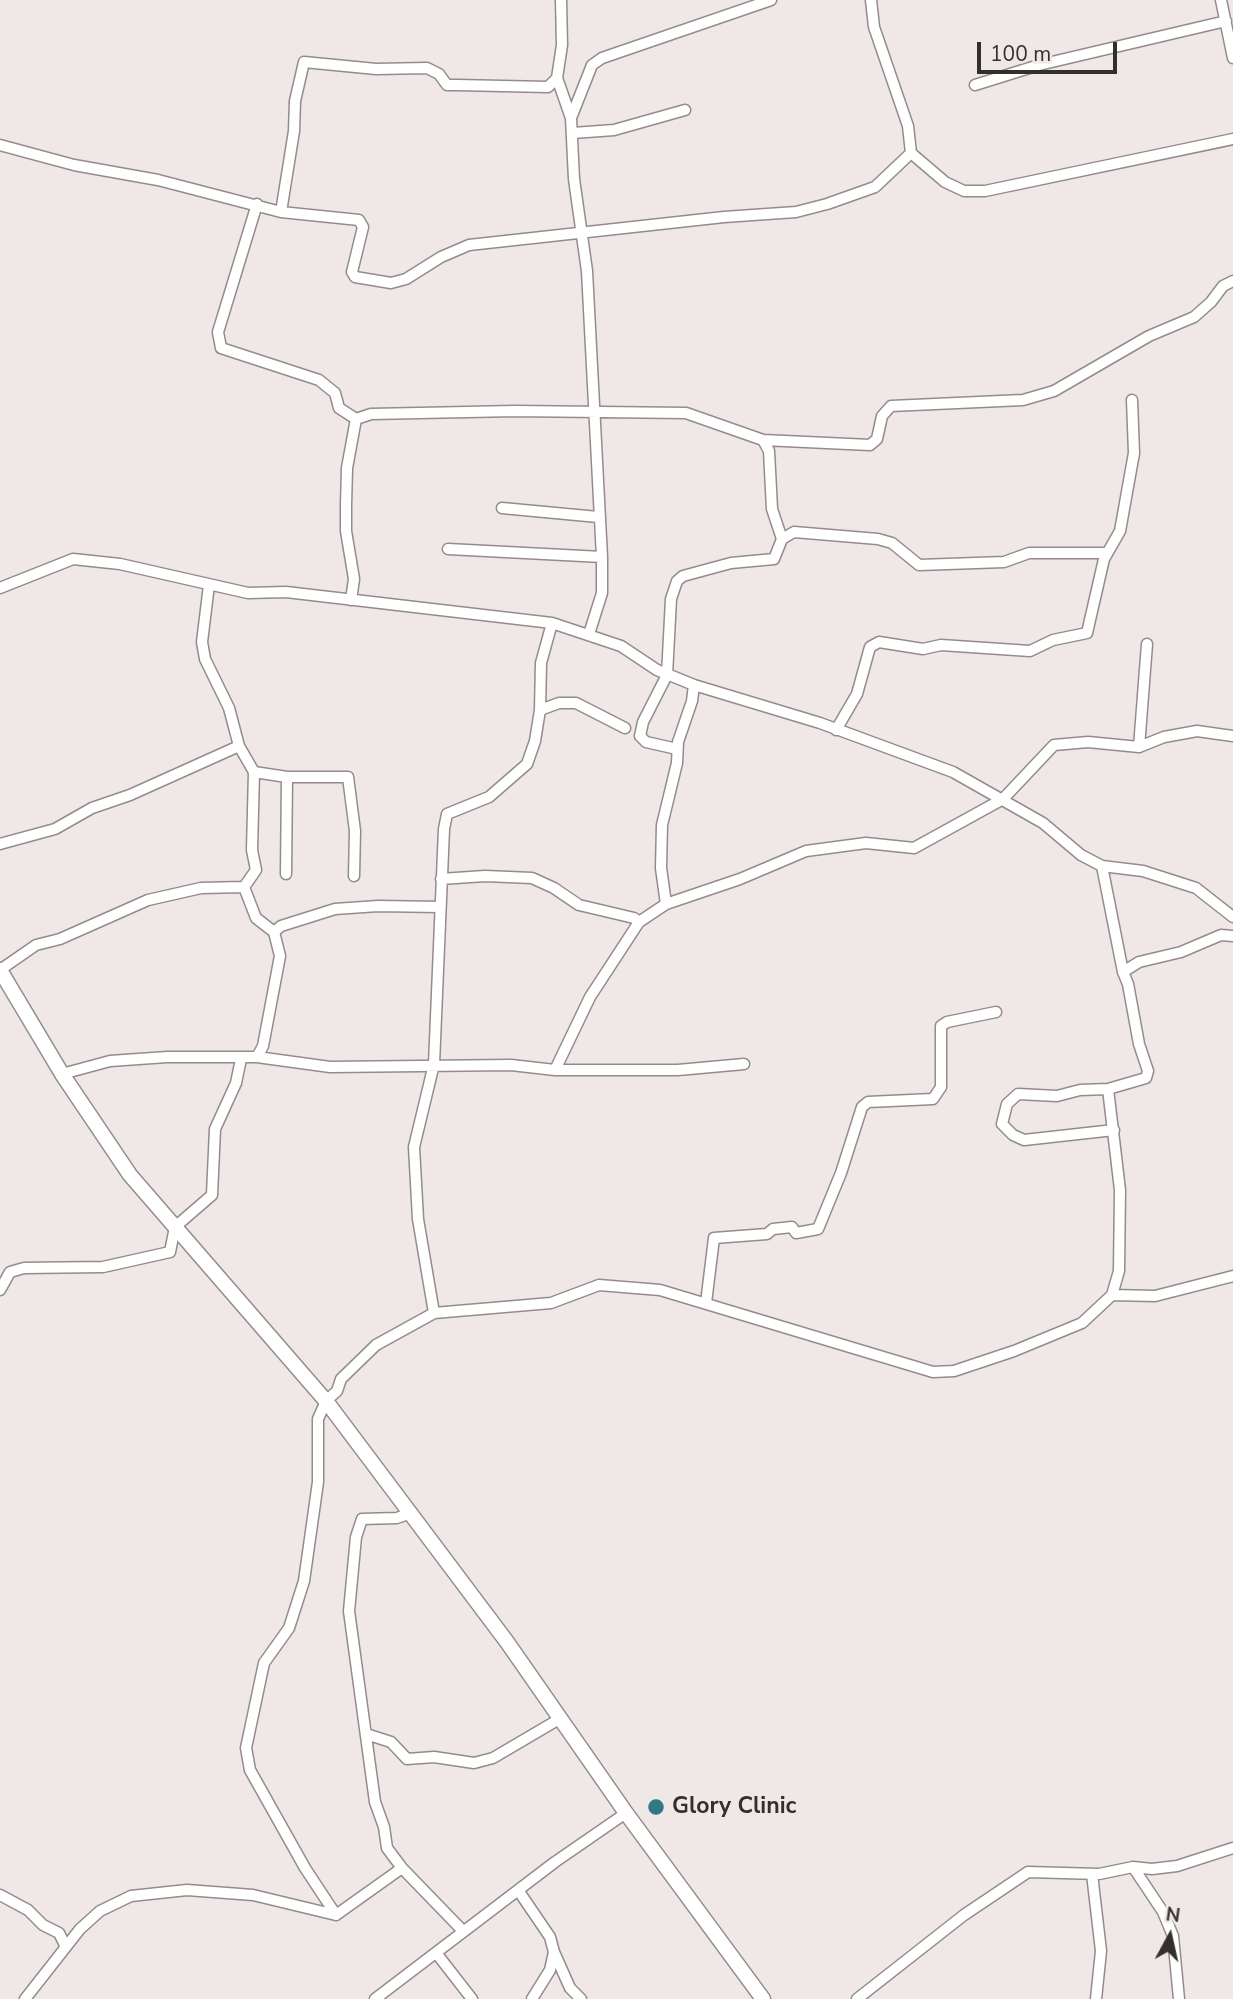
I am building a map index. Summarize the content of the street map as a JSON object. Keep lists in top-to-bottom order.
{
  "places": ["Glory Clinic"],
  "scale_bar": "100 m",
  "north": "top"
}
